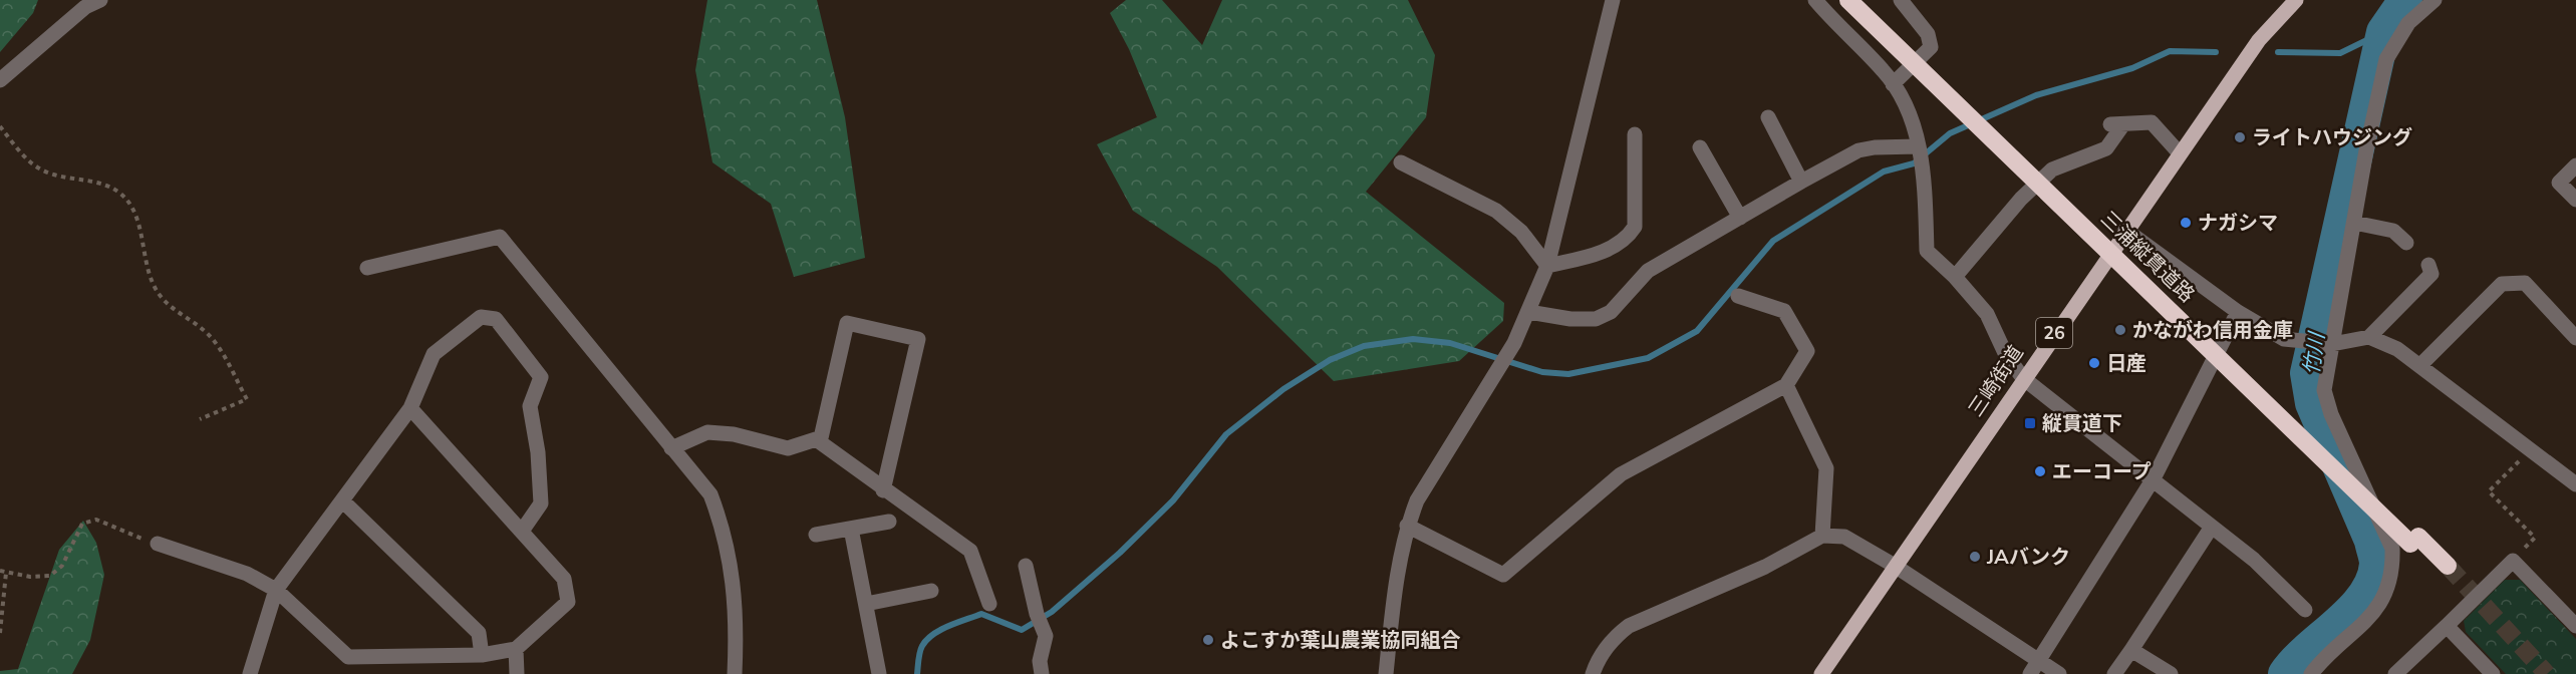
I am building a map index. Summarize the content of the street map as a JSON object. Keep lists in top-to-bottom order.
{
  "streets": {
    "highway": ["三浦縦貫道路"],
    "main road": ["26", "三崎街道"]
  },
  "water": ["竹川"],
  "places": {
    "other": [
      "ライトハウジング",
      "ナガシマ",
      "かながわ信用金庫",
      "日産",
      "エーコープ",
      "JAバンク",
      "よこすか葉山農業協同組合"
    ],
    "transit": ["縦貫道下"]
  }
}
